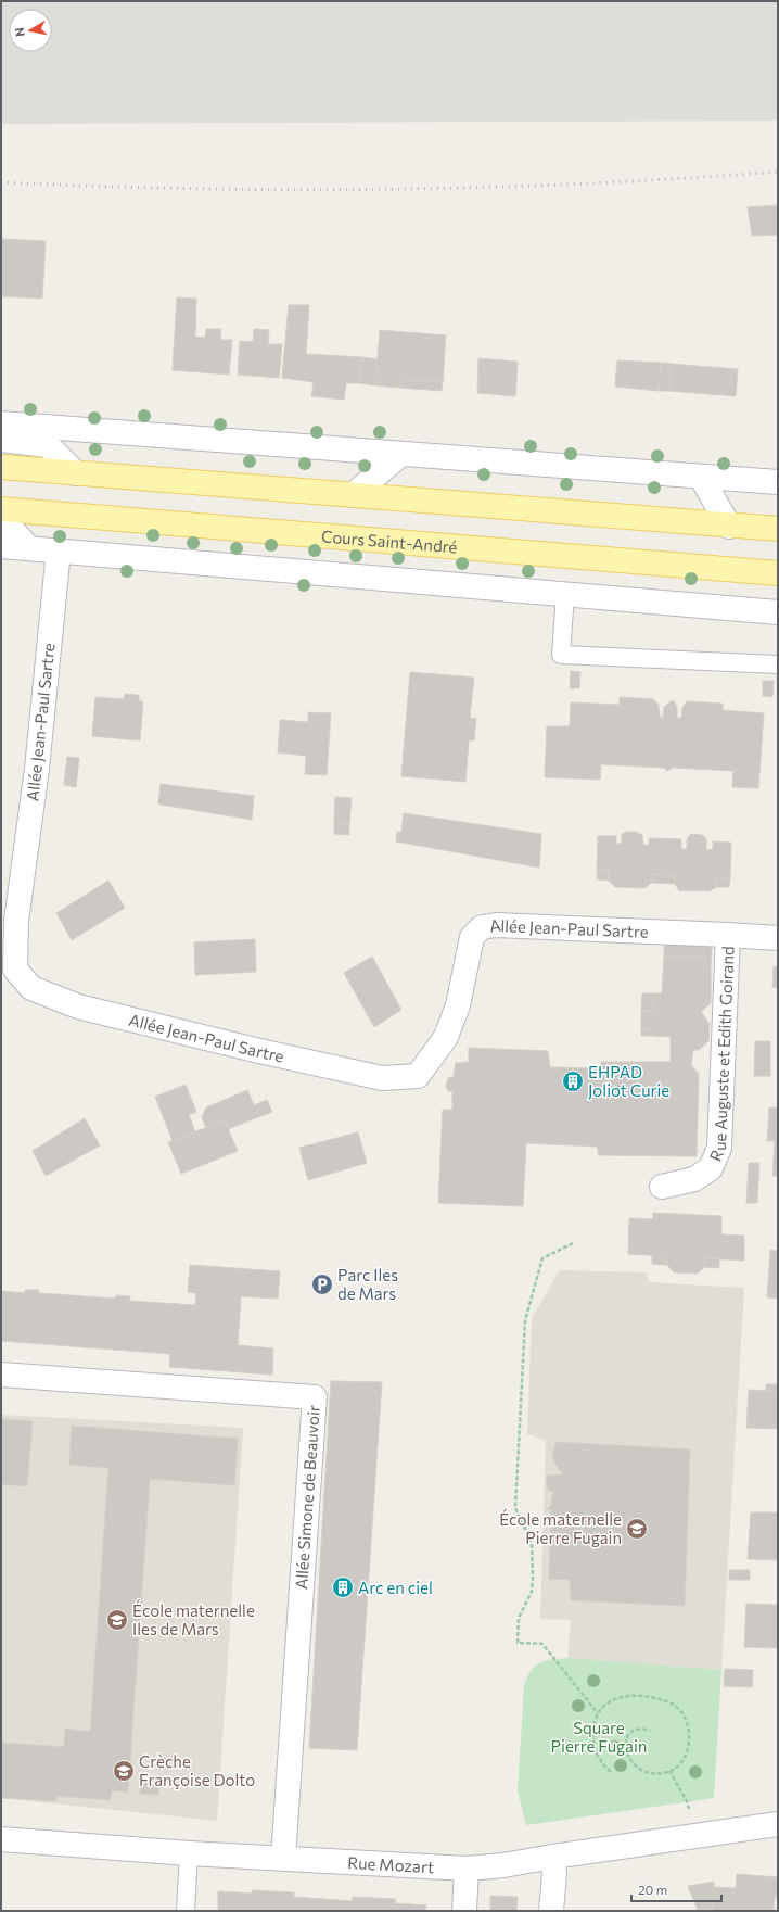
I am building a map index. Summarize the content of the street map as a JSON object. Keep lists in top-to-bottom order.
{
  "streets": {
    "main road": ["Cours Saint-André"],
    "street": [
      "Allée Jean-Paul Sartre",
      "Rue Auguste et Edith Goirand",
      "Allée Simone de Beauvoir",
      "Rue Mozart"
    ]
  },
  "crossings": [
    ["Allée Jean-Paul Sartre", "Rue Auguste et Edith Goirand"],
    ["Allée Simone de Beauvoir", "Rue Mozart"]
  ],
  "parks": ["Square Pierre Fugain"],
  "places": {
    "building": ["EHPAD Joliot Curie", "Arc en ciel"],
    "parking": ["Parc Iles de Mars"],
    "school or university": ["École maternelle Pierre Fugain", "École maternelle Iles de Mars", "Crèche Françoise Dolto"]
  },
  "scale_bar": "20 m",
  "north": "left"
}
